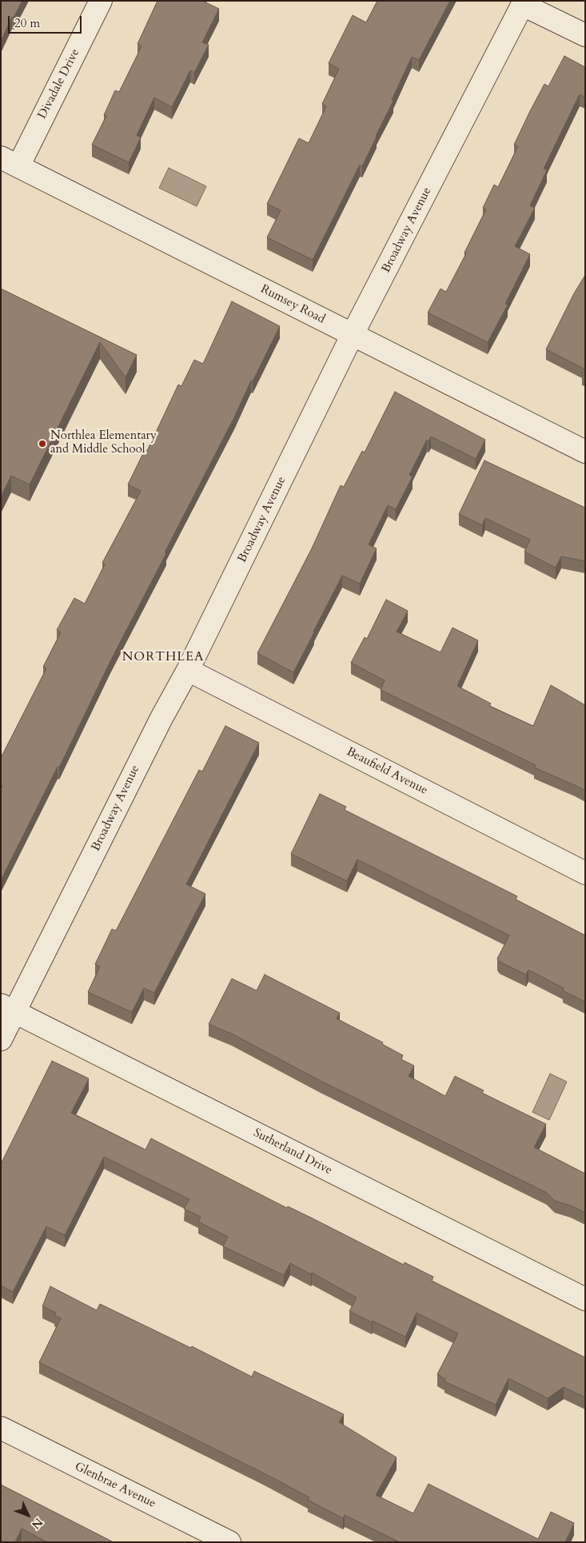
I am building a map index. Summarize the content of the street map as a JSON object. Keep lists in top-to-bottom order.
{
  "streets": {
    "street": [
      "Divadale Drive",
      "Broadway Avenue",
      "Rumsey Road",
      "Beaufield Avenue",
      "Sutherland Drive",
      "Glenbrae Avenue"
    ]
  },
  "crossings": [
    ["Divadale Drive", "Rumsey Road"],
    ["Broadway Avenue", "Rumsey Road"],
    ["Broadway Avenue", "Beaufield Avenue"],
    ["Broadway Avenue", "Sutherland Drive"]
  ],
  "districts": ["NORTHLEA"],
  "places": ["Northlea Elementary and Middle School"],
  "scale_bar": "20 m",
  "north": "bottom right"
}
